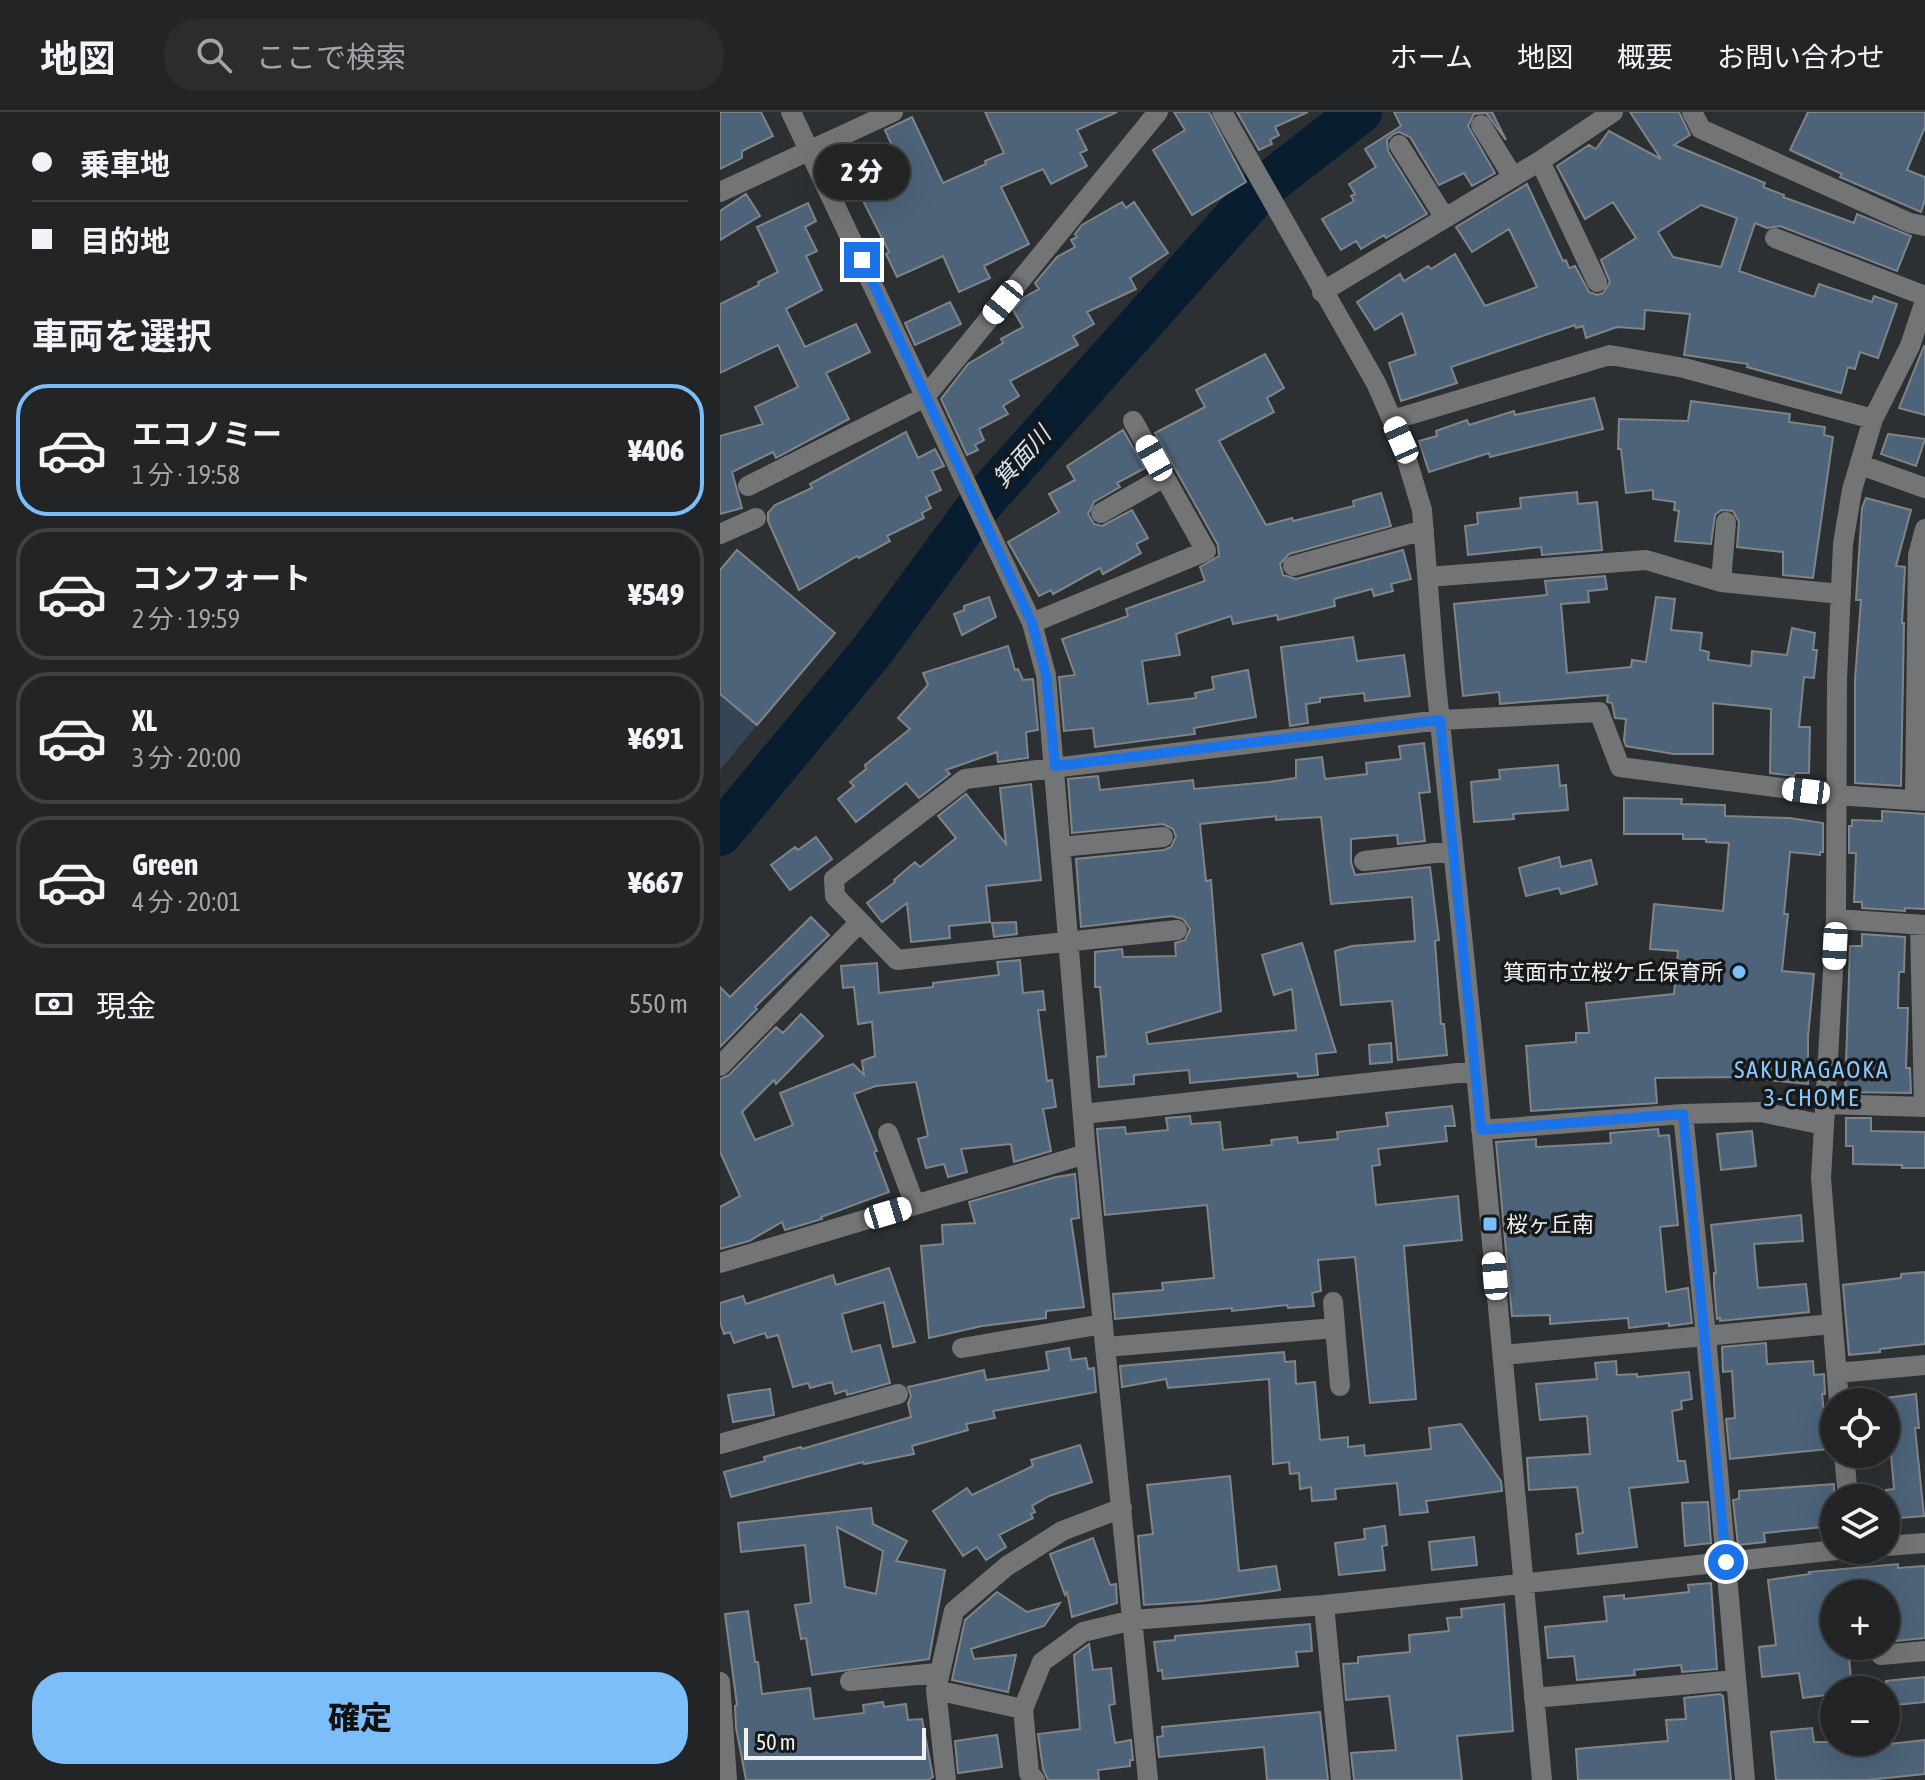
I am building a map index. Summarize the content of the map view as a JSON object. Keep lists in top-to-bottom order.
{
  "districts": ["SAKURAGAOKA 3-CHOME"],
  "water": ["箕面川"],
  "places": {
    "other": ["箕面市立桜ケ丘保育所"],
    "transit": ["桜ヶ丘南"]
  },
  "scale_bar": "50 m",
  "page": {
    "header": "地図",
    "search": "ここで検索",
    "nav": [
      "ホーム",
      "地図",
      "概要",
      "お問い合わせ"
    ],
    "banner": ["乗車地", "目的地"],
    "bubble": "2 分",
    "heading": "車両を選択",
    "list": [
      {
        "name": "エコノミー",
        "note": "1 分 · 19:58",
        "value": "¥406"
      },
      {
        "name": "コンフォート",
        "note": "2 分 · 19:59",
        "value": "¥549"
      },
      {
        "name": "XL",
        "note": "3 分 · 20:00",
        "value": "¥691"
      },
      {
        "name": "Green",
        "note": "4 分 · 20:01",
        "value": "¥667"
      }
    ],
    "pay": ["現金", "550 m"],
    "map_buttons": ["+", "−"],
    "buttons": "確定",
    "scale": "50 m"
  }
}
